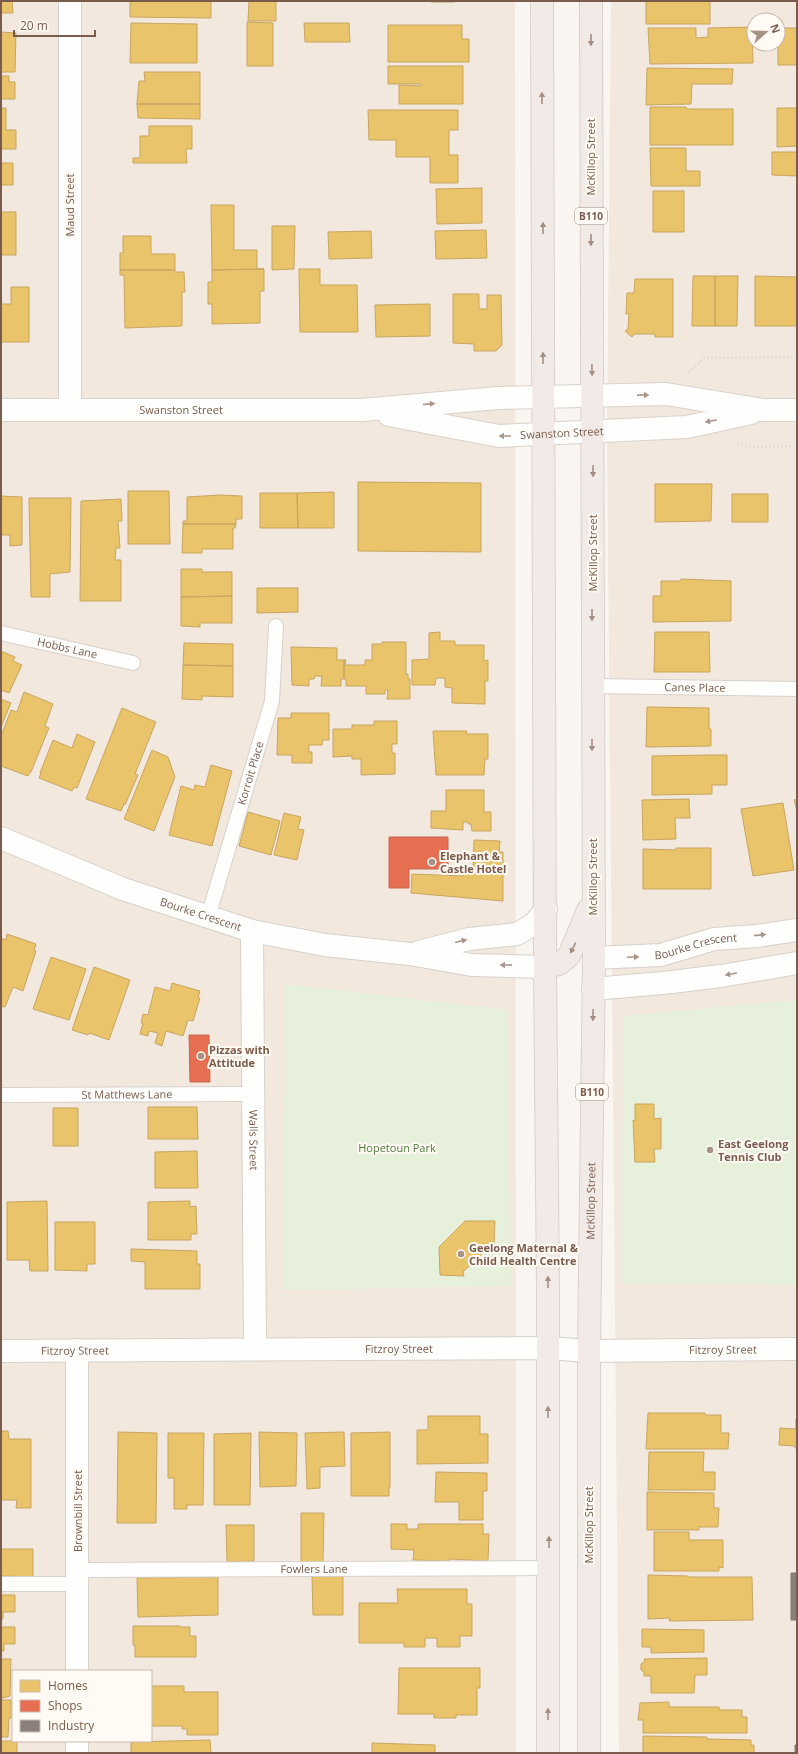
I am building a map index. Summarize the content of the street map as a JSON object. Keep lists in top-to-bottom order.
{
  "streets": {
    "highway": ["McKillop Street", "B110"],
    "street": [
      "Maud Street",
      "Swanston Street",
      "Bourke Crescent",
      "Walls Street",
      "Fitzroy Street",
      "Brownbill Street"
    ],
    "lane": [
      "Hobbs Lane",
      "Canes Place",
      "Korroit Place",
      "St Matthews Lane",
      "Fowlers Lane"
    ]
  },
  "crossings": [
    ["McKillop Street", "Swanston Street"],
    ["McKillop Street", "Canes Place"],
    ["McKillop Street", "Bourke Crescent"],
    ["McKillop Street", "Fitzroy Street"],
    ["Maud Street", "Swanston Street"],
    ["Korroit Place", "Bourke Crescent"],
    ["Bourke Crescent", "Walls Street"],
    ["St Matthews Lane", "Walls Street"],
    ["Walls Street", "Fitzroy Street"],
    ["Fitzroy Street", "Brownbill Street"],
    ["Brownbill Street", "Fowlers Lane"]
  ],
  "parks": ["Hopetoun Park"],
  "places": [
    "Elephant & Castle Hotel",
    "Pizzas with Attitude",
    "East Geelong Tennis Club",
    "Geelong Maternal & Child Health Centre"
  ],
  "legend": ["Homes", "Shops", "Industry"],
  "scale_bar": "20 m",
  "north": "right"
}
